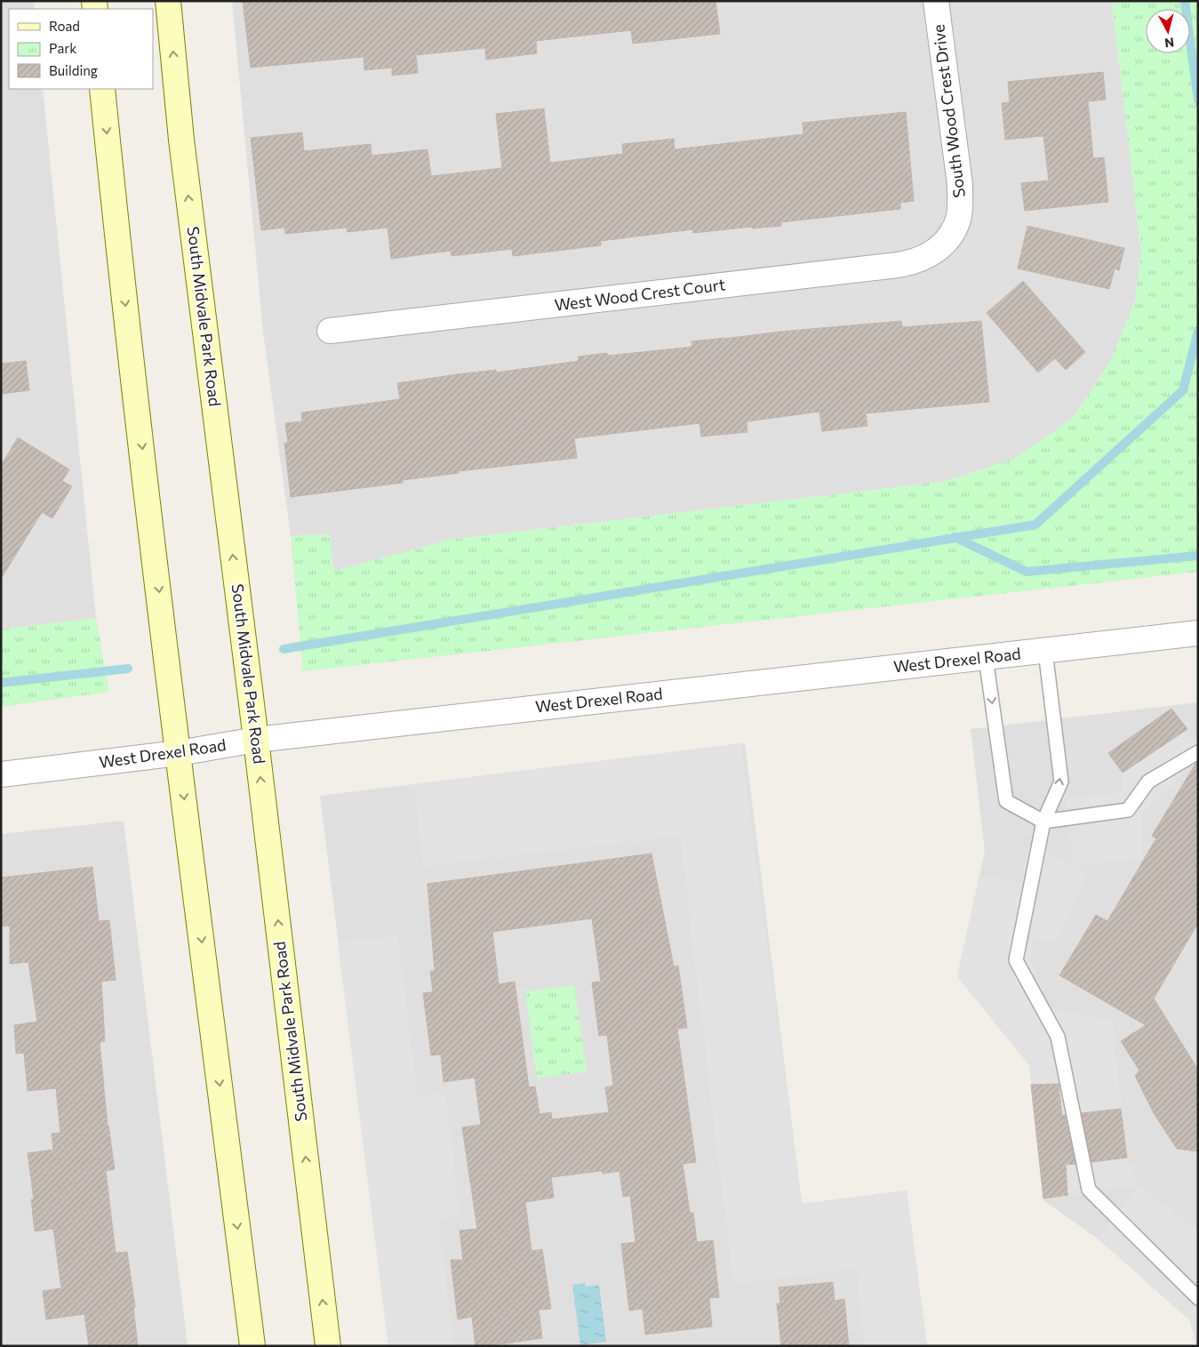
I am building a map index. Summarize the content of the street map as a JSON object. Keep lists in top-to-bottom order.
{
  "streets": {
    "main road": ["South Midvale Park Road"],
    "street": ["South Wood Crest Drive", "West Wood Crest Court", "West Drexel Road"]
  },
  "crossings": [
    ["South Wood Crest Drive", "West Wood Crest Court"],
    ["South Midvale Park Road", "West Drexel Road"]
  ],
  "legend": ["Road", "Park", "Building"],
  "north": "bottom"
}
